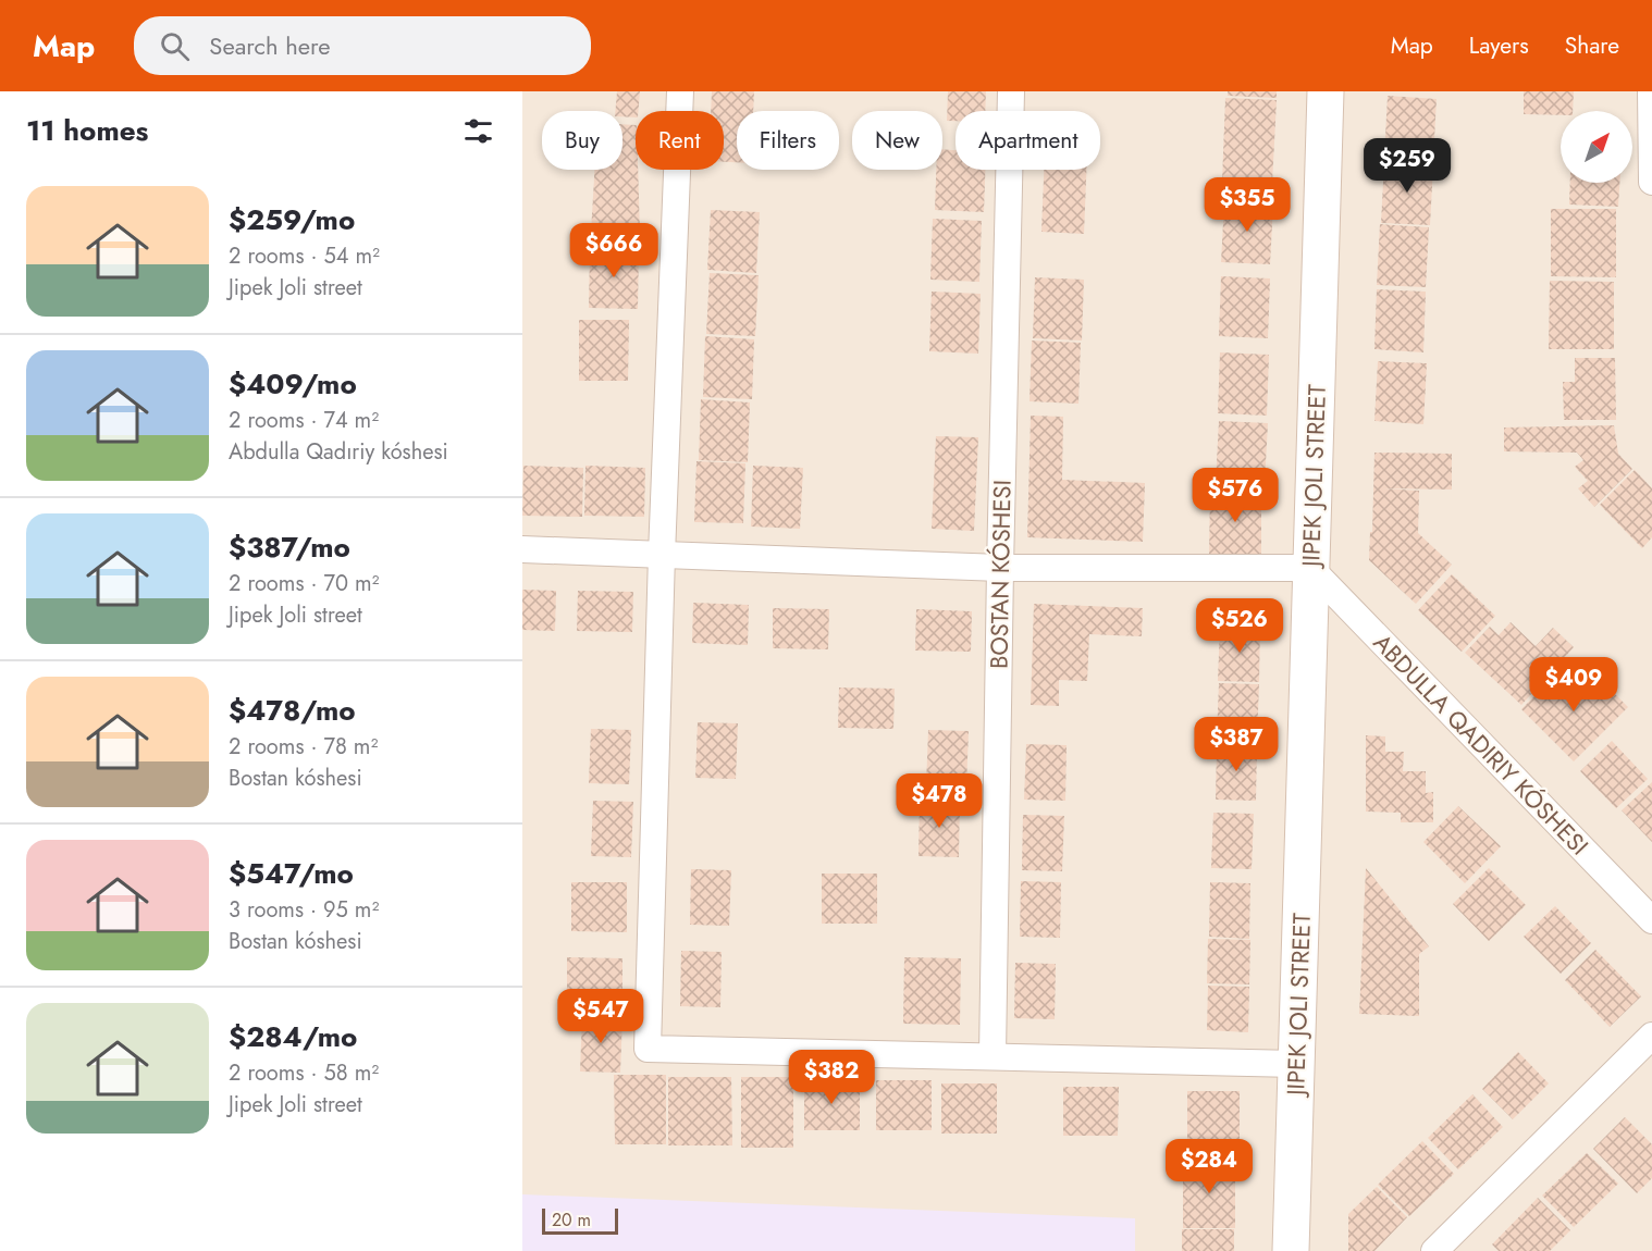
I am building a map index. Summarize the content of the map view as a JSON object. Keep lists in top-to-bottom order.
{
  "streets": {
    "street": ["JIPEK JOLI STREET", "BOSTAN KÓSHESI"]
  },
  "scale_bar": "20 m",
  "north": "top right",
  "page": {
    "header": "Map",
    "search": "Search here",
    "nav": ["Map", "Layers", "Share"],
    "heading": "11 homes",
    "chip": [
      "Buy",
      "Rent",
      "Filters",
      "New",
      "Apartment"
    ],
    "price": [
      "$259",
      "$355",
      "$666",
      "$576",
      "$526",
      "$409",
      "$387",
      "$478",
      "$547",
      "$382",
      "$284"
    ],
    "list": [
      {
        "name": "$259/mo",
        "note": "2 rooms · 54 m² · Jipek Joli street"
      },
      {
        "name": "$409/mo",
        "note": "2 rooms · 74 m² · Abdulla Qadıriy kóshesi"
      },
      {
        "name": "$387/mo",
        "note": "2 rooms · 70 m² · Jipek Joli street"
      },
      {
        "name": "$478/mo",
        "note": "2 rooms · 78 m² · Bostan kóshesi"
      },
      {
        "name": "$547/mo",
        "note": "3 rooms · 95 m² · Bostan kóshesi"
      },
      {
        "name": "$284/mo",
        "note": "2 rooms · 58 m² · Jipek Joli street"
      }
    ],
    "scale": "20 m"
  }
}
